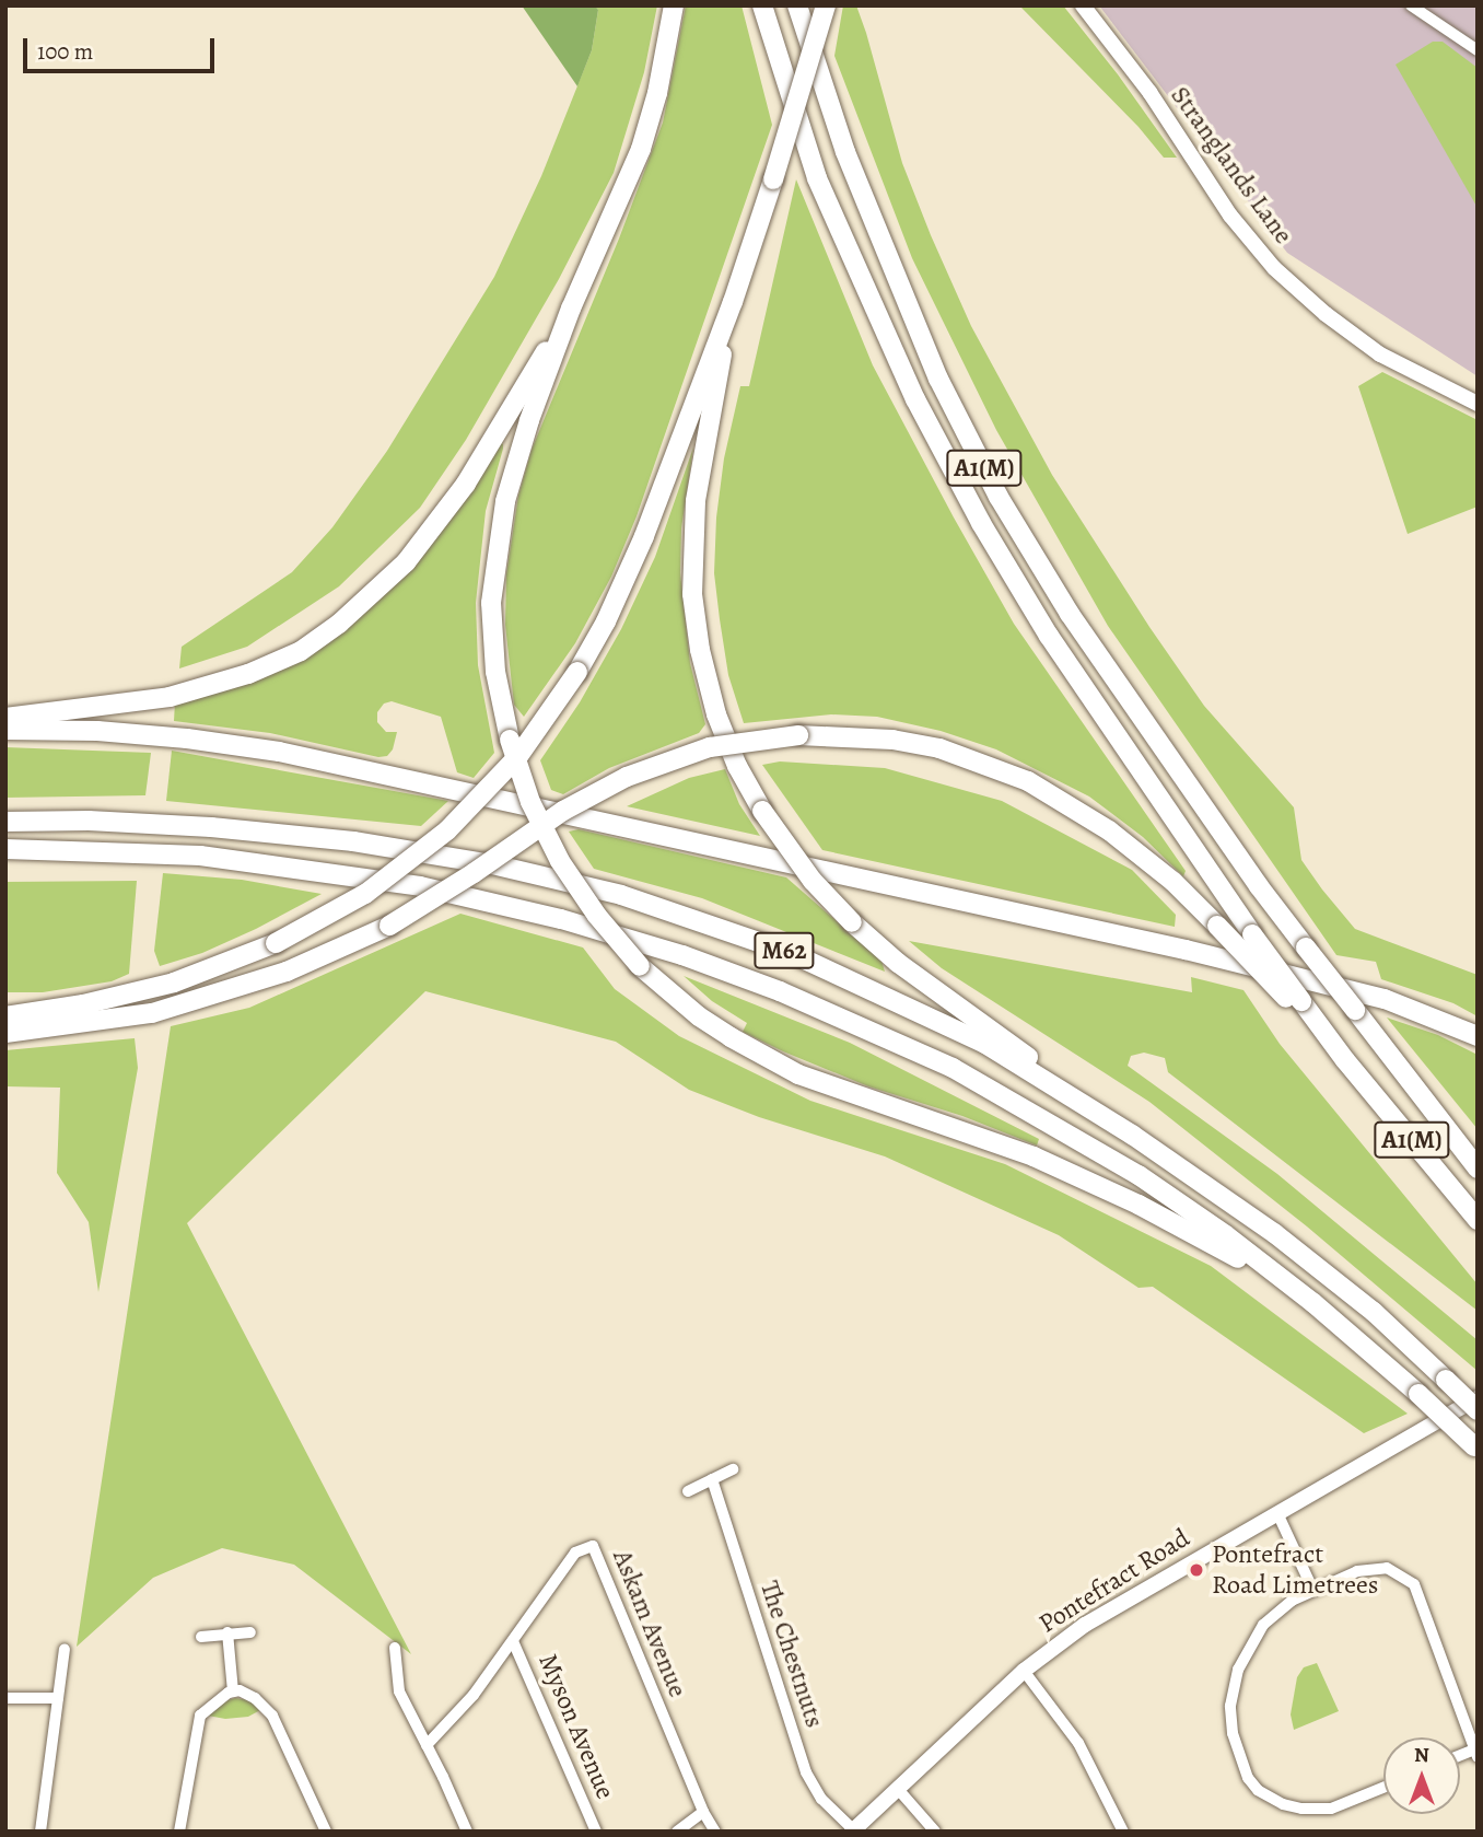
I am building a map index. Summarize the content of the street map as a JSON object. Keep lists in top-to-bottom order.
{
  "streets": {
    "highway": ["A1(M)", "M62"],
    "street": [
      "Stranglands Lane",
      "Pontefract Road",
      "Askam Avenue",
      "The Chestnuts",
      "Myson Avenue"
    ]
  },
  "crossings": [
    ["Pontefract Road", "The Chestnuts"],
    ["Askam Avenue", "Myson Avenue"]
  ],
  "places": ["Pontefract Road Limetrees"],
  "scale_bar": "100 m",
  "north": "top"
}
